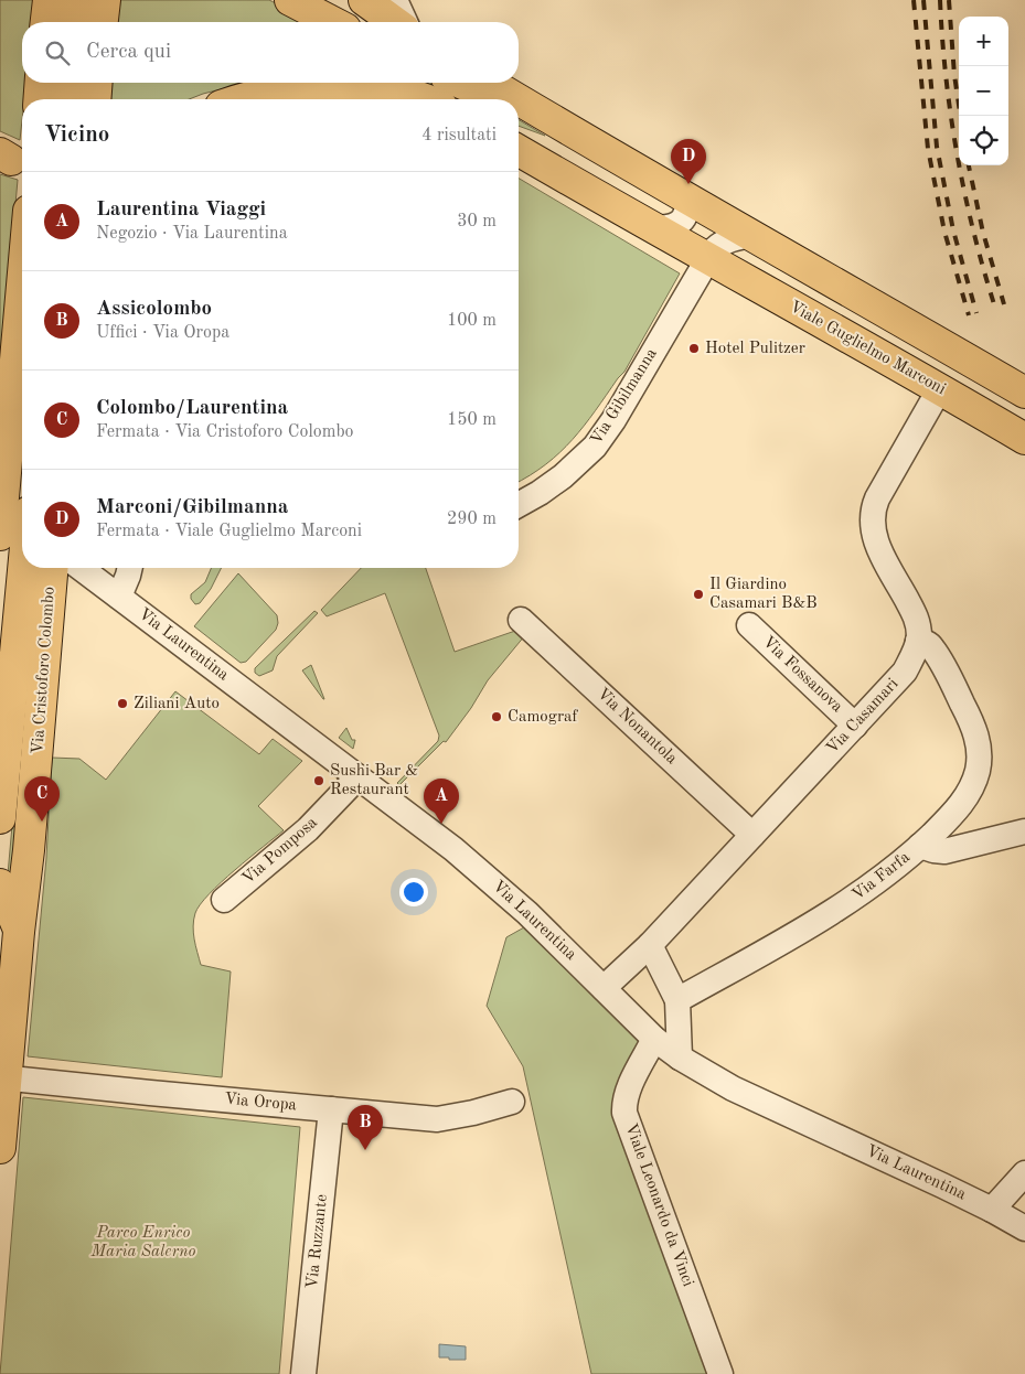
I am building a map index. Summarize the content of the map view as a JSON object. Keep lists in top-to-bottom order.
{
  "streets": {
    "main road": ["Viale Guglielmo Marconi", "Via Cristoforo Colombo"],
    "street": [
      "Via Gibilmanna",
      "Via Laurentina",
      "Via Fossanova",
      "Via Casamari",
      "Via Nonantola",
      "Via Pomposa",
      "Via Farfa",
      "Via Oropa",
      "Viale Leonardo da Vinci",
      "Via Ruzzante"
    ]
  },
  "crossings": [
    ["Viale Guglielmo Marconi", "Via Gibilmanna"],
    ["Via Laurentina", "Via Casamari"],
    ["Via Laurentina", "Via Pomposa"],
    ["Via Laurentina", "Viale Leonardo da Vinci"],
    ["Via Cristoforo Colombo", "Via Oropa"],
    ["Via Fossanova", "Via Casamari"],
    ["Via Casamari", "Via Nonantola"],
    ["Via Casamari", "Via Farfa"],
    ["Via Oropa", "Via Ruzzante"]
  ],
  "parks": ["Parco Enrico Maria Salerno"],
  "places": [
    "Hotel Pulitzer",
    "Il Giardino Casamari B&B",
    "Ziliani Auto",
    "Camograf",
    "Sushi Bar & Restaurant"
  ],
  "page": {
    "map_buttons": ["+", "−"],
    "search": "Cerca qui",
    "heading": ["Vicino", "4 risultati"],
    "pins": [
      "D",
      "C",
      "A",
      "B"
    ],
    "list": [
      {
        "mark": "A",
        "name": "Laurentina Viaggi",
        "note": "Negozio · Via Laurentina",
        "value": "30 m"
      },
      {
        "mark": "B",
        "name": "Assicolombo",
        "note": "Uffici · Via Oropa",
        "value": "100 m"
      },
      {
        "mark": "C",
        "name": "Colombo/Laurentina",
        "note": "Fermata · Via Cristoforo Colombo",
        "value": "150 m"
      },
      {
        "mark": "D",
        "name": "Marconi/Gibilmanna",
        "note": "Fermata · Viale Guglielmo Marconi",
        "value": "290 m"
      }
    ]
  }
}
